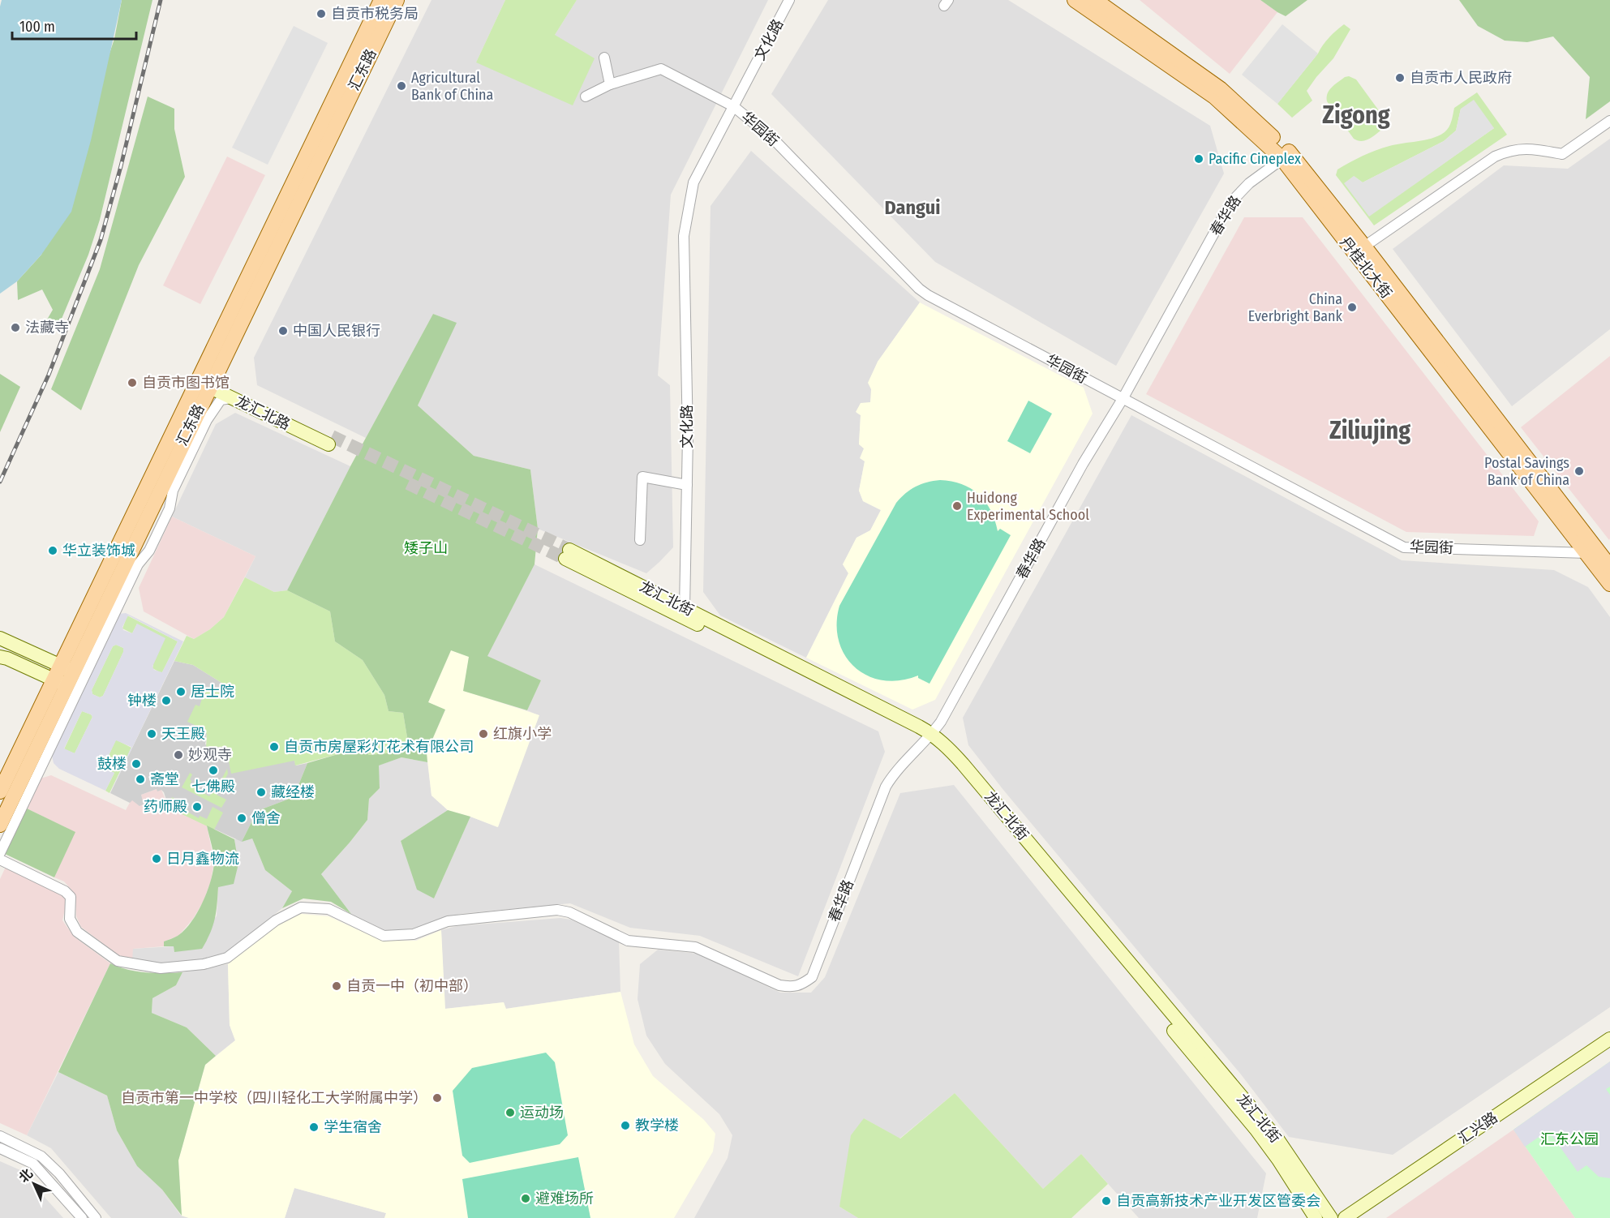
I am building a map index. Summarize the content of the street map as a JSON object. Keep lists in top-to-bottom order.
{
  "streets": {
    "main road": [
      "汇东路",
      "丹桂北大街",
      "龙汇北路",
      "龙汇北街",
      "汇兴路"
    ],
    "street": ["文化路", "华园街", "春华路"]
  },
  "crossings": [
    ["文化路", "华园街"],
    ["文化路", "龙汇北街"],
    ["汇东路", "龙汇北路"],
    ["华园街", "春华路"],
    ["华园街", "丹桂北大街"],
    ["春华路", "丹桂北大街"],
    ["春华路", "龙汇北街"]
  ],
  "districts": ["Zigong", "Dangui", "Ziliujing"],
  "parks": ["矮子山", "汇东公园"],
  "places": [
    "自贡市税务局",
    "自贡市人民政府",
    "Agricultural Bank of China",
    "Pacific Cineplex",
    "China Everbright Bank",
    "法藏寺",
    "中国人民银行",
    "自贡市图书馆",
    "Postal Savings Bank of China",
    "Huidong Experimental School",
    "华立装饰城",
    "居士院",
    "钟楼",
    "天王殿",
    "红旗小学",
    "自贡市房屋彩灯花术有限公司",
    "妙观寺",
    "鼓楼",
    "七佛殿",
    "斋堂",
    "藏经楼",
    "药师殿",
    "僧舍",
    "日月鑫物流",
    "自贡一中（初中部）",
    "自贡市第一中学校（四川轻化工大学附属中学）",
    "运动场",
    "教学楼",
    "学生宿舍",
    "避难场所",
    "自贡高新技术产业开发区管委会"
  ],
  "scale_bar": "100 m",
  "north": "top left"
}
